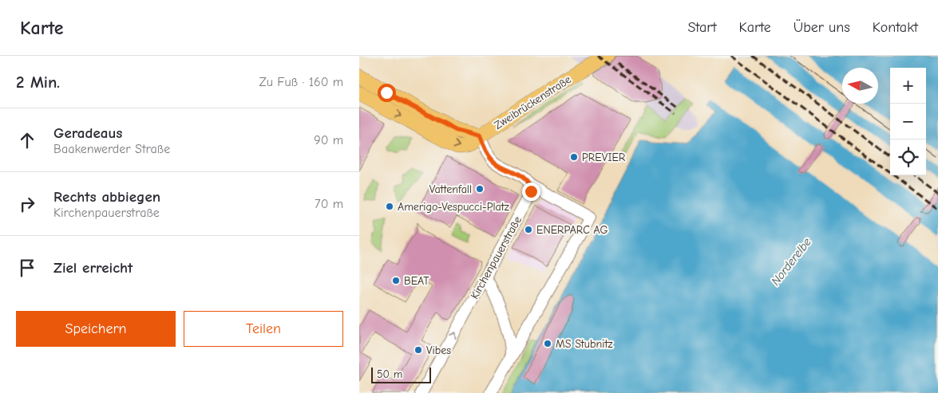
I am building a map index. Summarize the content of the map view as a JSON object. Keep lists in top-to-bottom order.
{
  "streets": {
    "main road": ["Zweibrückenstraße"],
    "street": ["Kirchenpauerstraße"]
  },
  "water": ["Norderelbe"],
  "places": [
    "PREVIER",
    "Vattenfall",
    "Amerigo-Vespucci-Platz",
    "ENERPARC AG",
    "BEAT",
    "MS Stubnitz",
    "Vibes"
  ],
  "scale_bar": "50 m",
  "north": "left",
  "page": {
    "header": "Karte",
    "nav": [
      "Start",
      "Karte",
      "Über uns",
      "Kontakt"
    ],
    "heading": ["2 Min.", "Zu Fuß · 160 m"],
    "map_buttons": ["+", "−"],
    "list": [
      ["Geradeaus", "Baakenwerder Straße", "90 m"],
      ["Rechts abbiegen", "Kirchenpauerstraße", "70 m"],
      "Ziel erreicht"
    ],
    "buttons": ["Speichern", "Teilen"],
    "scale": "50 m"
  }
}
